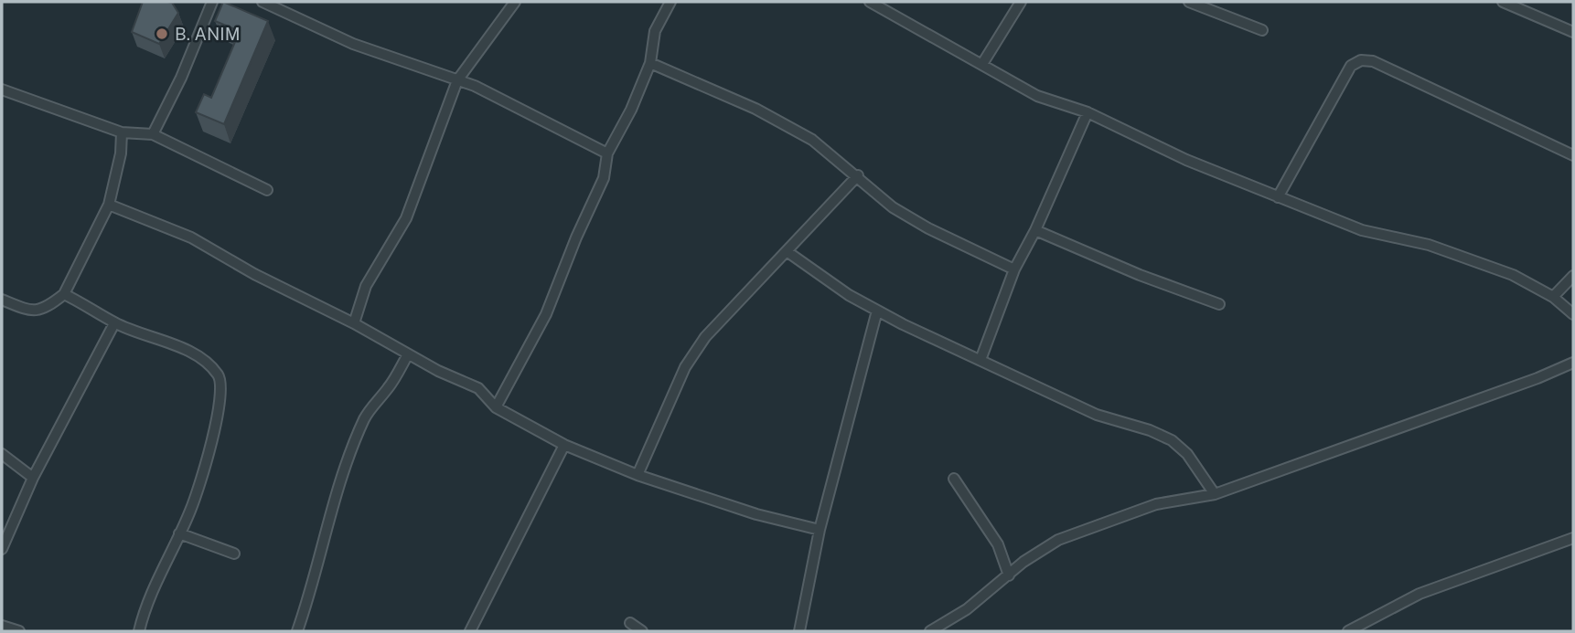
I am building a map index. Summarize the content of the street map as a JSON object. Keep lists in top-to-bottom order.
{
  "places": ["B. ANIM"]
}
